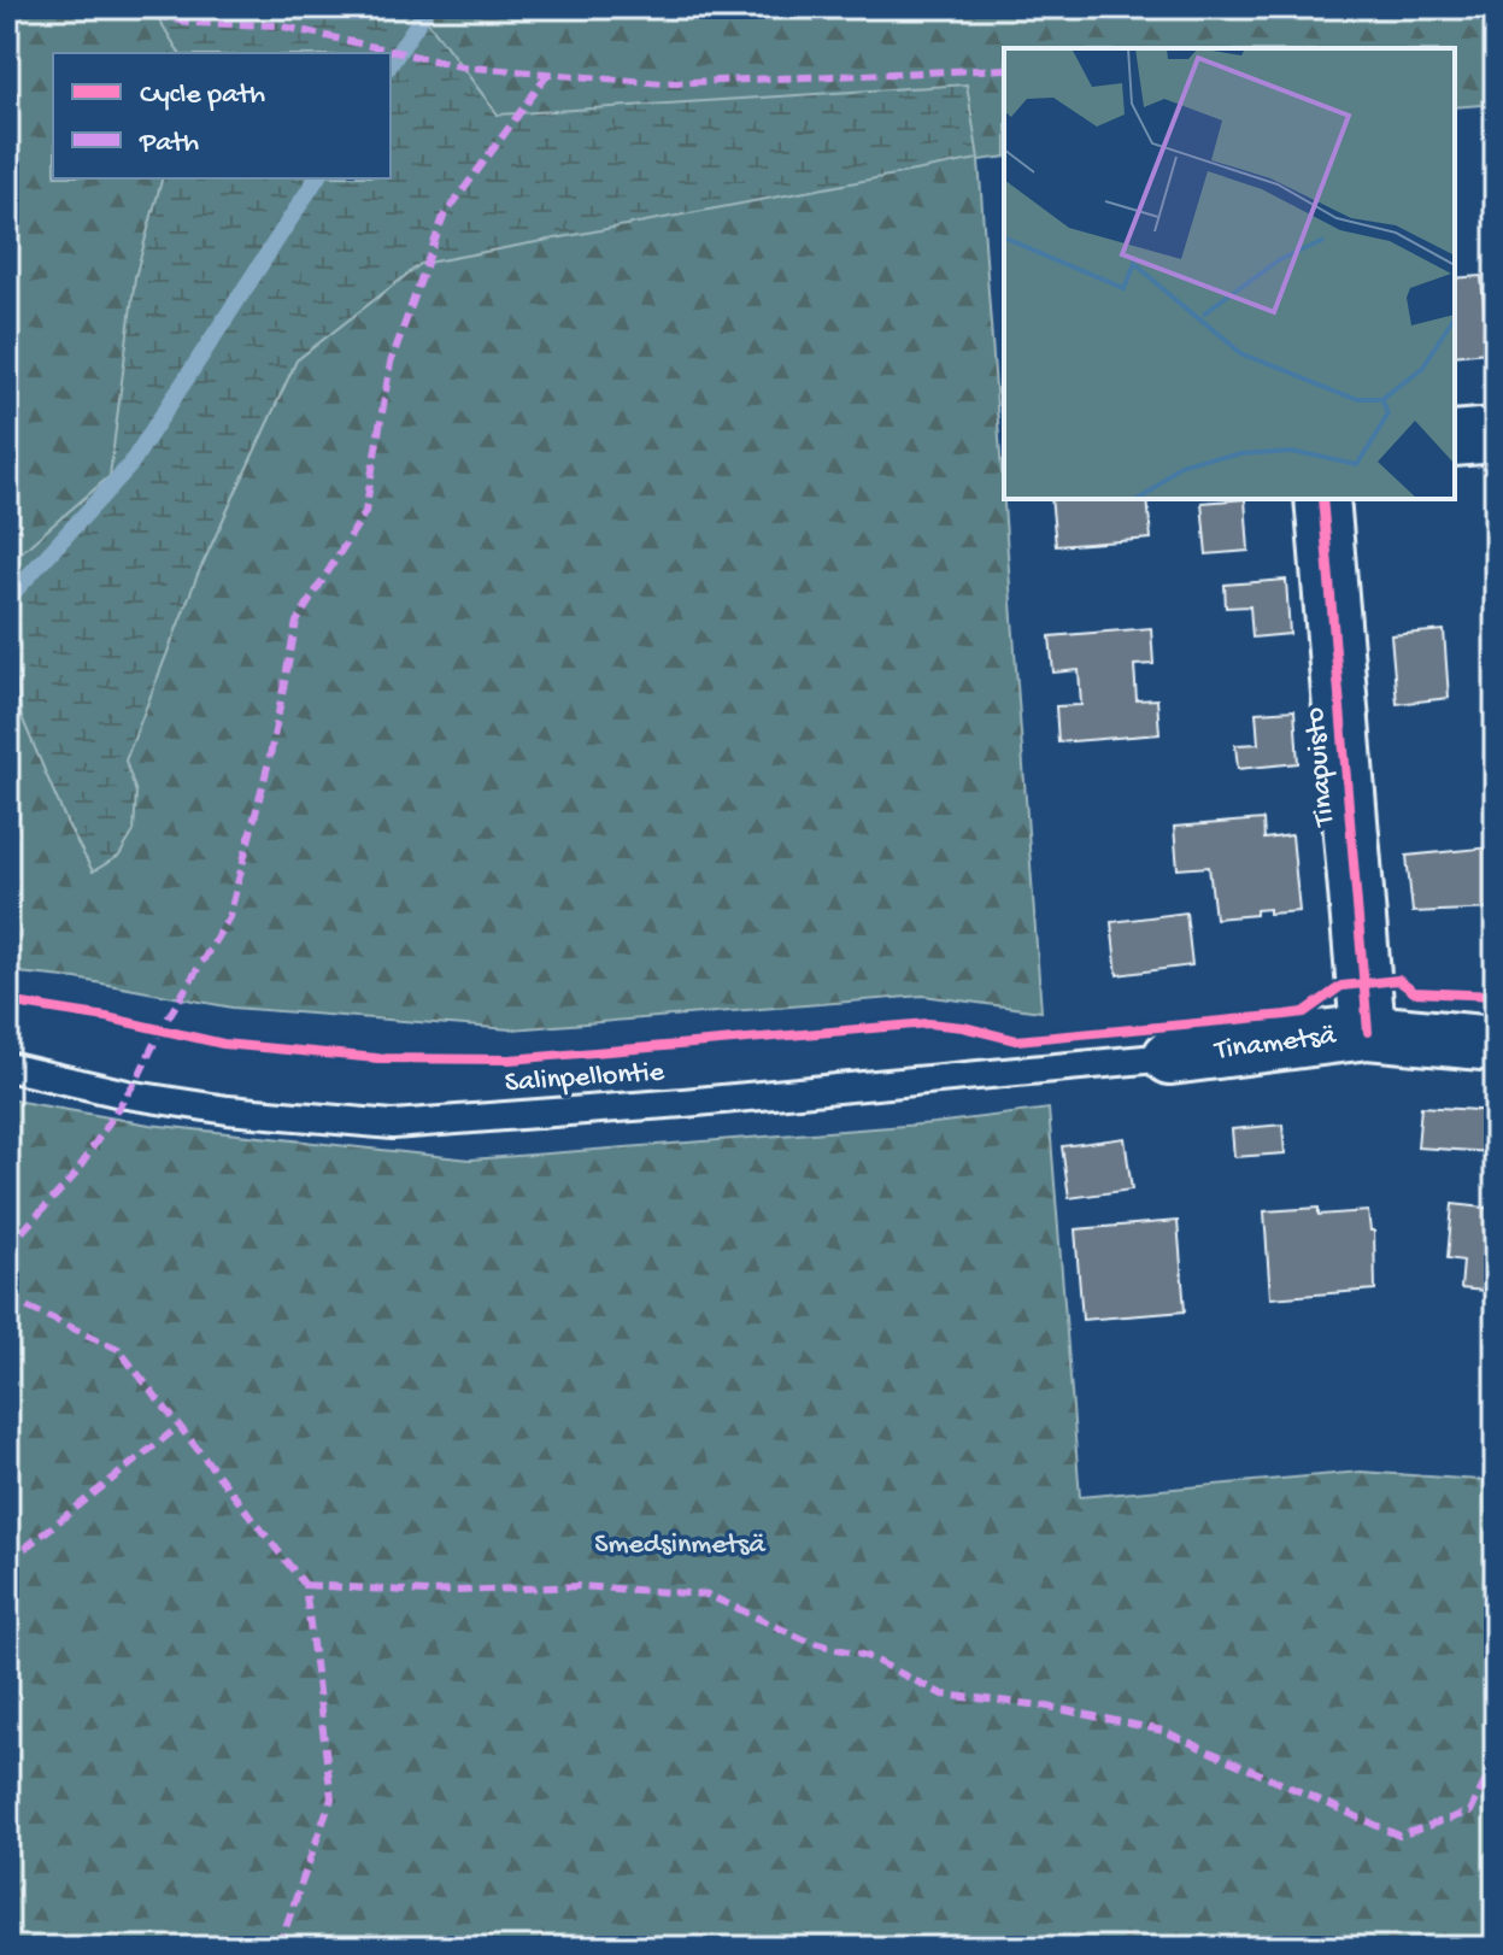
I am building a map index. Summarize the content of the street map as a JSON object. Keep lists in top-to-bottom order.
{
  "streets": {
    "street": ["Tinapuisto", "Tinametsä"],
    "lane": ["Salinpellontie"]
  },
  "crossings": [
    ["Tinapuisto", "Tinametsä"],
    ["Tinametsä", "Salinpellontie"]
  ],
  "parks": ["Smedsinmetsä"],
  "legend": ["Cycle path", "Path"]
}
